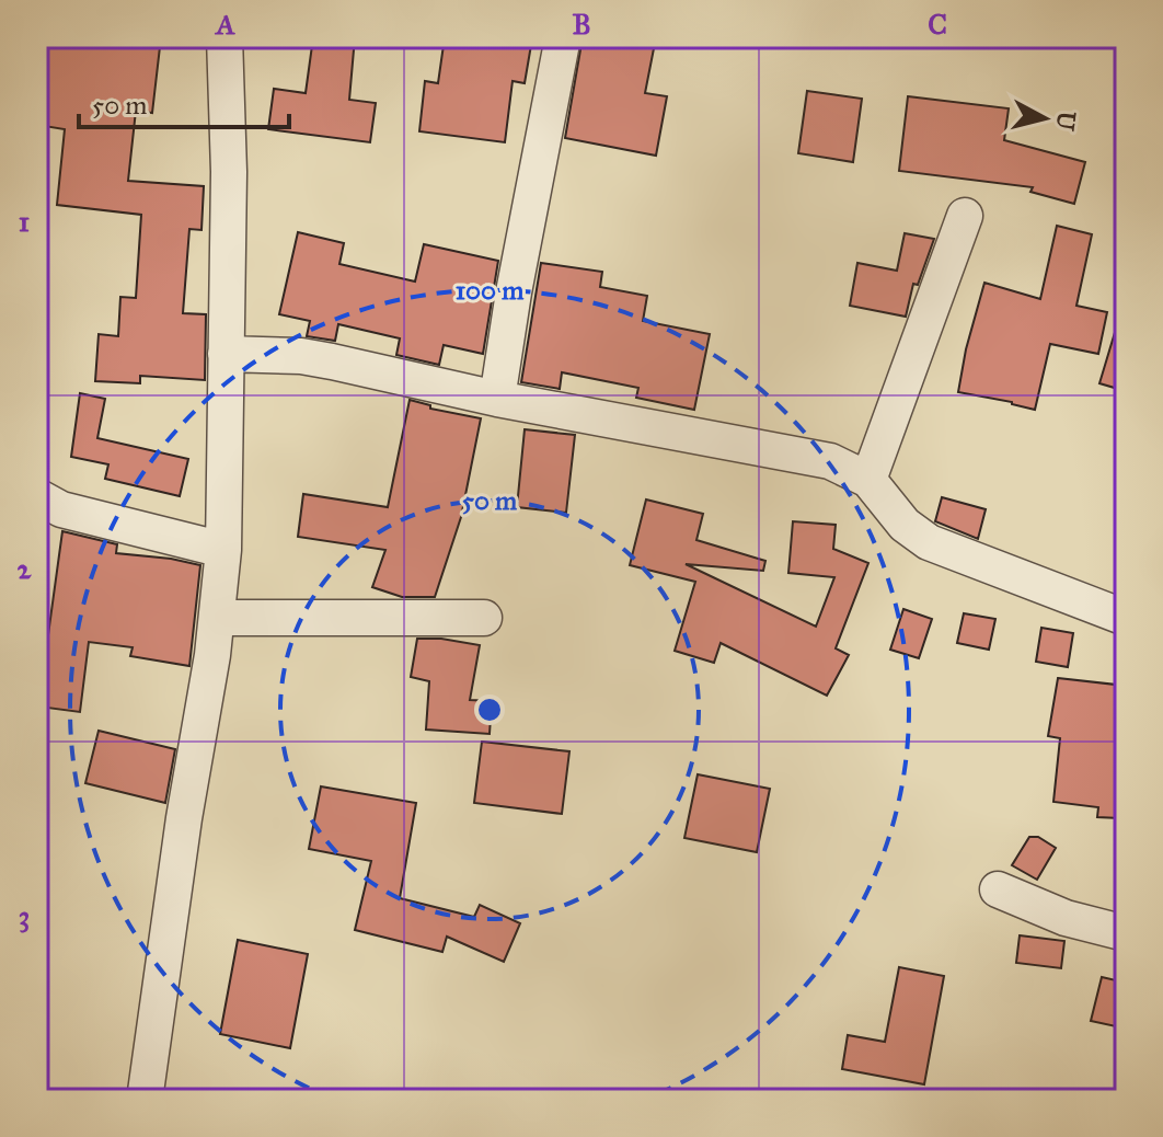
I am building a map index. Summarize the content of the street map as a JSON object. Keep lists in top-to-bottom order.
{
  "scale_bar": "50 m",
  "north": "right",
  "grid": {
    "columns": ["A", "B", "C"],
    "rows": ["1", "2", "3"]
  },
  "rings": ["100 m", "50 m"]
}
